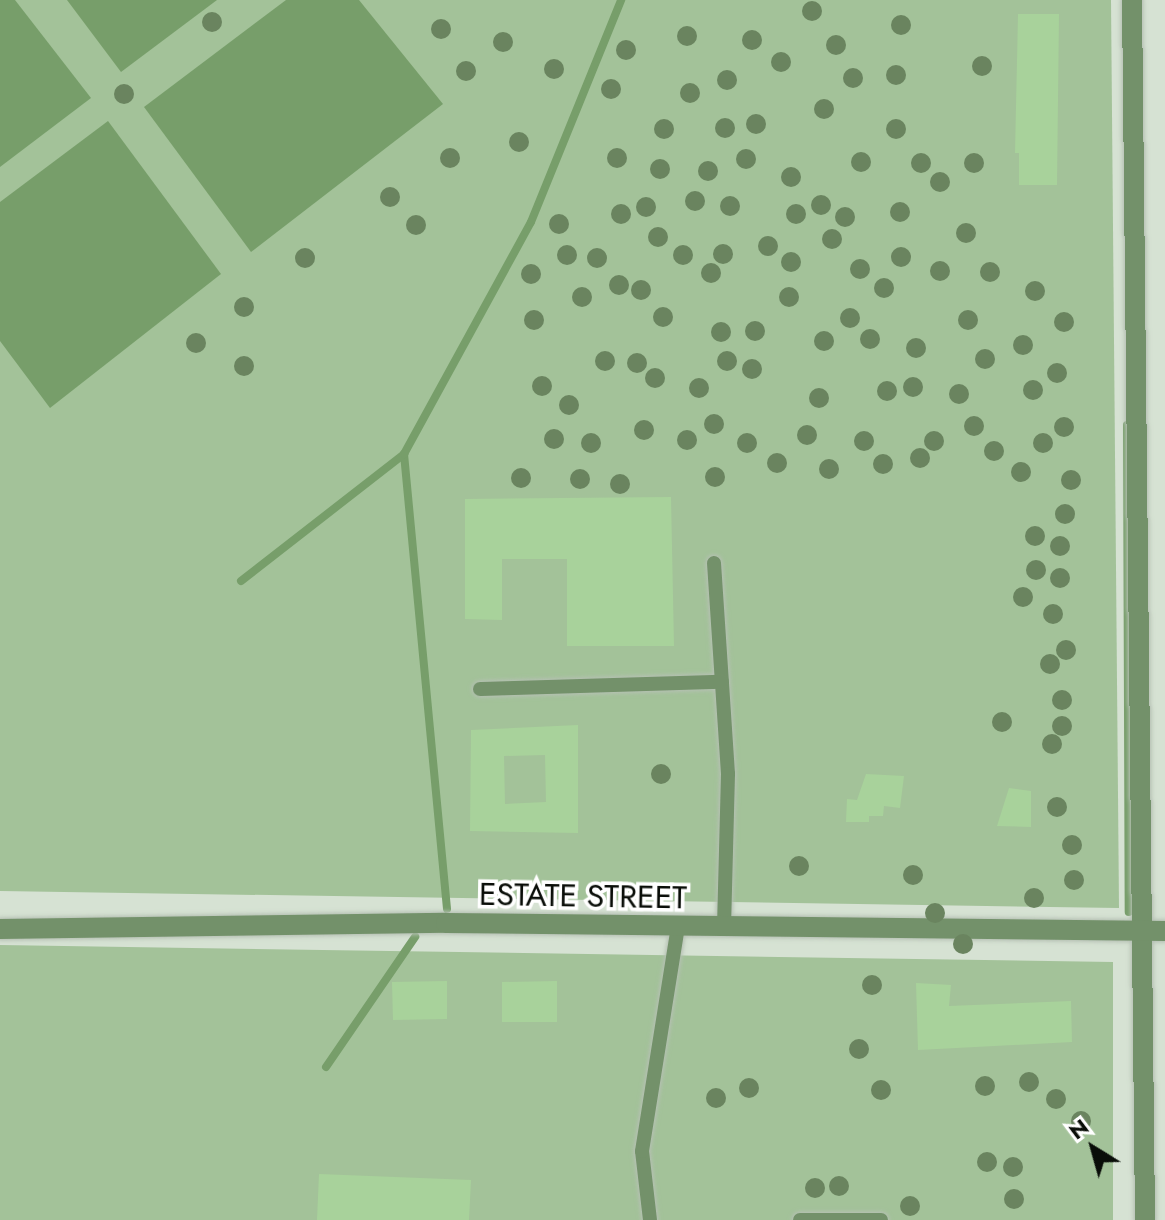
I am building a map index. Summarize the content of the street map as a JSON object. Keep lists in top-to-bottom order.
{
  "streets": {
    "street": ["ESTATE STREET"]
  },
  "north": "top left"
}
